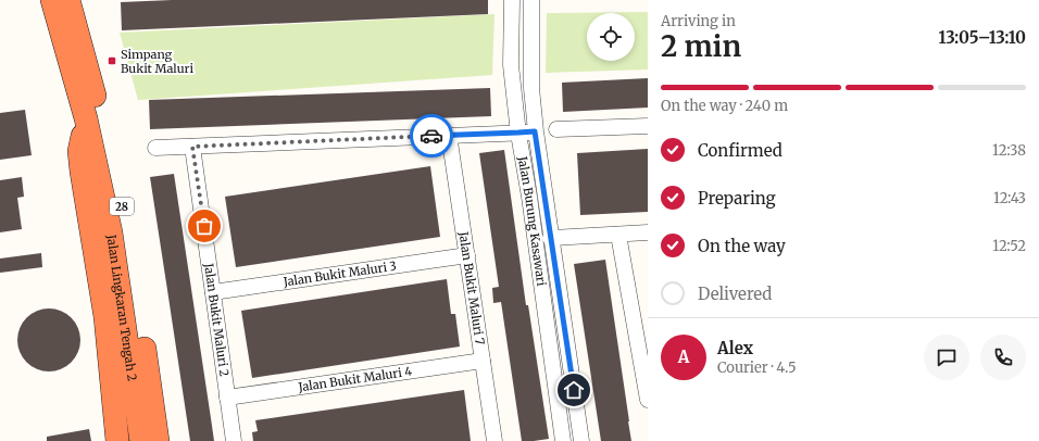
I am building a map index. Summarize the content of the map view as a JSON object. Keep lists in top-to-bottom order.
{
  "streets": {
    "highway": ["28", "Jalan Lingkaran Tengah 2"],
    "street": [
      "Jalan Burung Kasawari",
      "Jalan Bukit Maluri 3",
      "Jalan Bukit Maluri 7",
      "Jalan Bukit Maluri 2",
      "Jalan Bukit Maluri 4"
    ]
  },
  "crossings": [
    ["Jalan Bukit Maluri 3", "Jalan Bukit Maluri 7"],
    ["Jalan Bukit Maluri 3", "Jalan Bukit Maluri 2"],
    ["Jalan Bukit Maluri 7", "Jalan Bukit Maluri 4"],
    ["Jalan Bukit Maluri 2", "Jalan Bukit Maluri 4"]
  ],
  "places": {
    "transit": ["Simpang Bukit Maluri"]
  },
  "page": {
    "heading": ["2 min", "Arriving in", "13:05–13:10"],
    "panel": ["Alex", "Courier · 4.5"],
    "bar": "On the way · 240 m",
    "list": [
      ["Confirmed", "12:38"],
      ["Preparing", "12:43"],
      ["On the way", "12:52"],
      "Delivered"
    ],
    "round": "A"
  }
}
